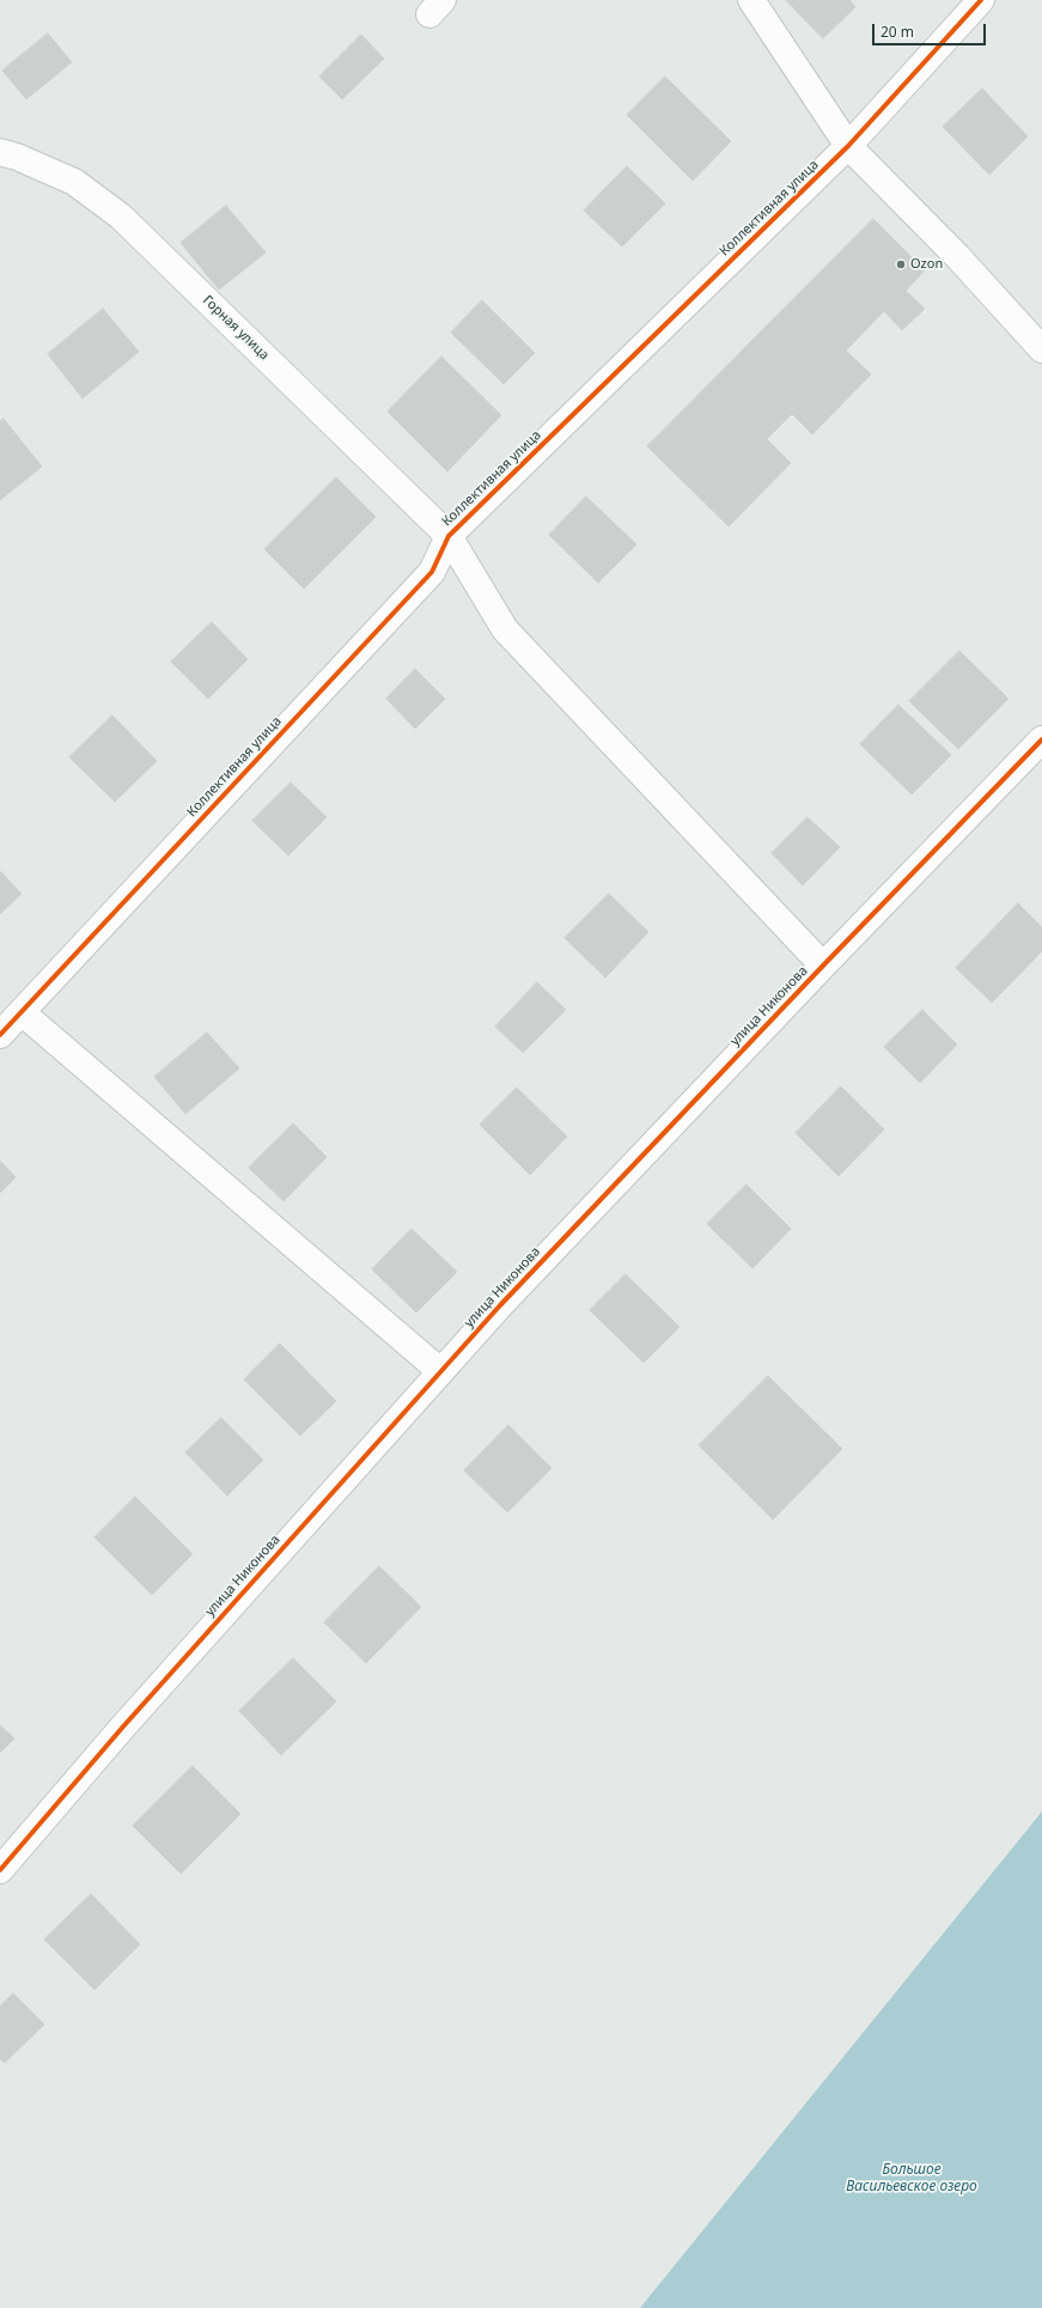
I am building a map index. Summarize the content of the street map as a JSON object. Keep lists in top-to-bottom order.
{
  "streets": {
    "street": ["Коллективная улица", "Горная улица", "улица Никонова"]
  },
  "crossings": [
    ["Коллективная улица", "Горная улица"],
    ["Горная улица", "улица Никонова"]
  ],
  "water": ["Большое Васильевское озеро"],
  "places": ["Ozon"],
  "scale_bar": "20 m"
}
